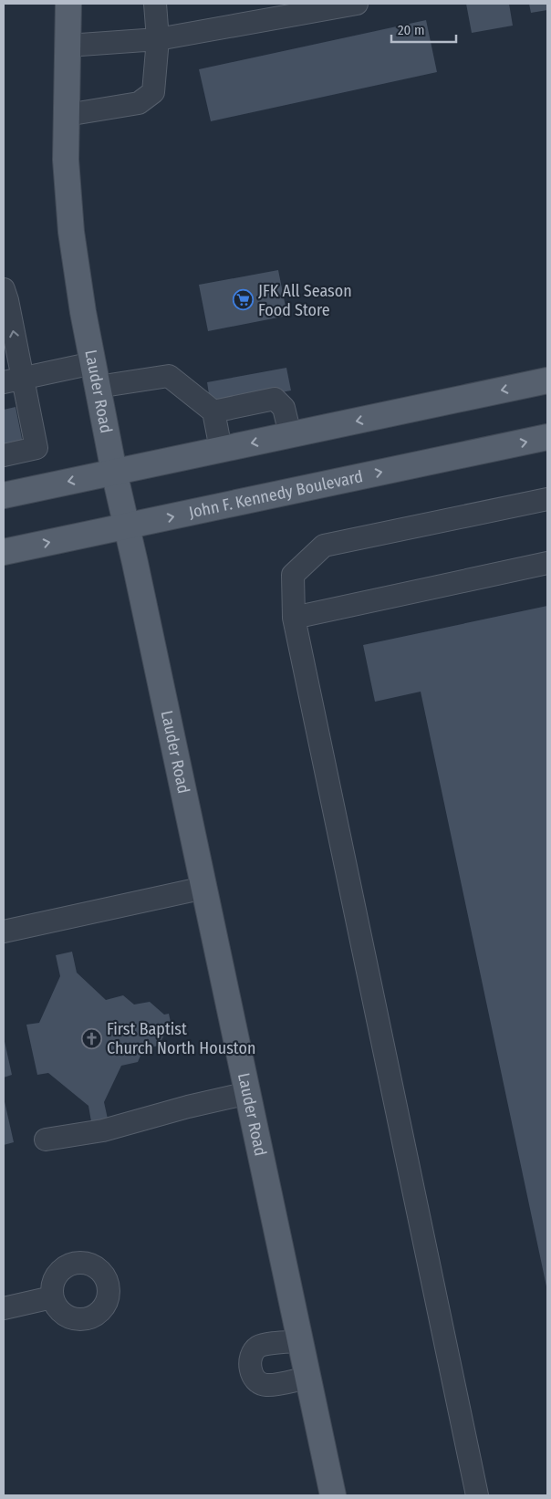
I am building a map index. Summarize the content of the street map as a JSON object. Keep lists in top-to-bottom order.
{
  "streets": {
    "main road": ["Lauder Road", "John F. Kennedy Boulevard"]
  },
  "crossings": [
    ["Lauder Road", "John F. Kennedy Boulevard"]
  ],
  "places": {
    "supermarket": ["JFK All Season Food Store"],
    "church": ["First Baptist Church North Houston"]
  },
  "scale_bar": "20 m"
}
